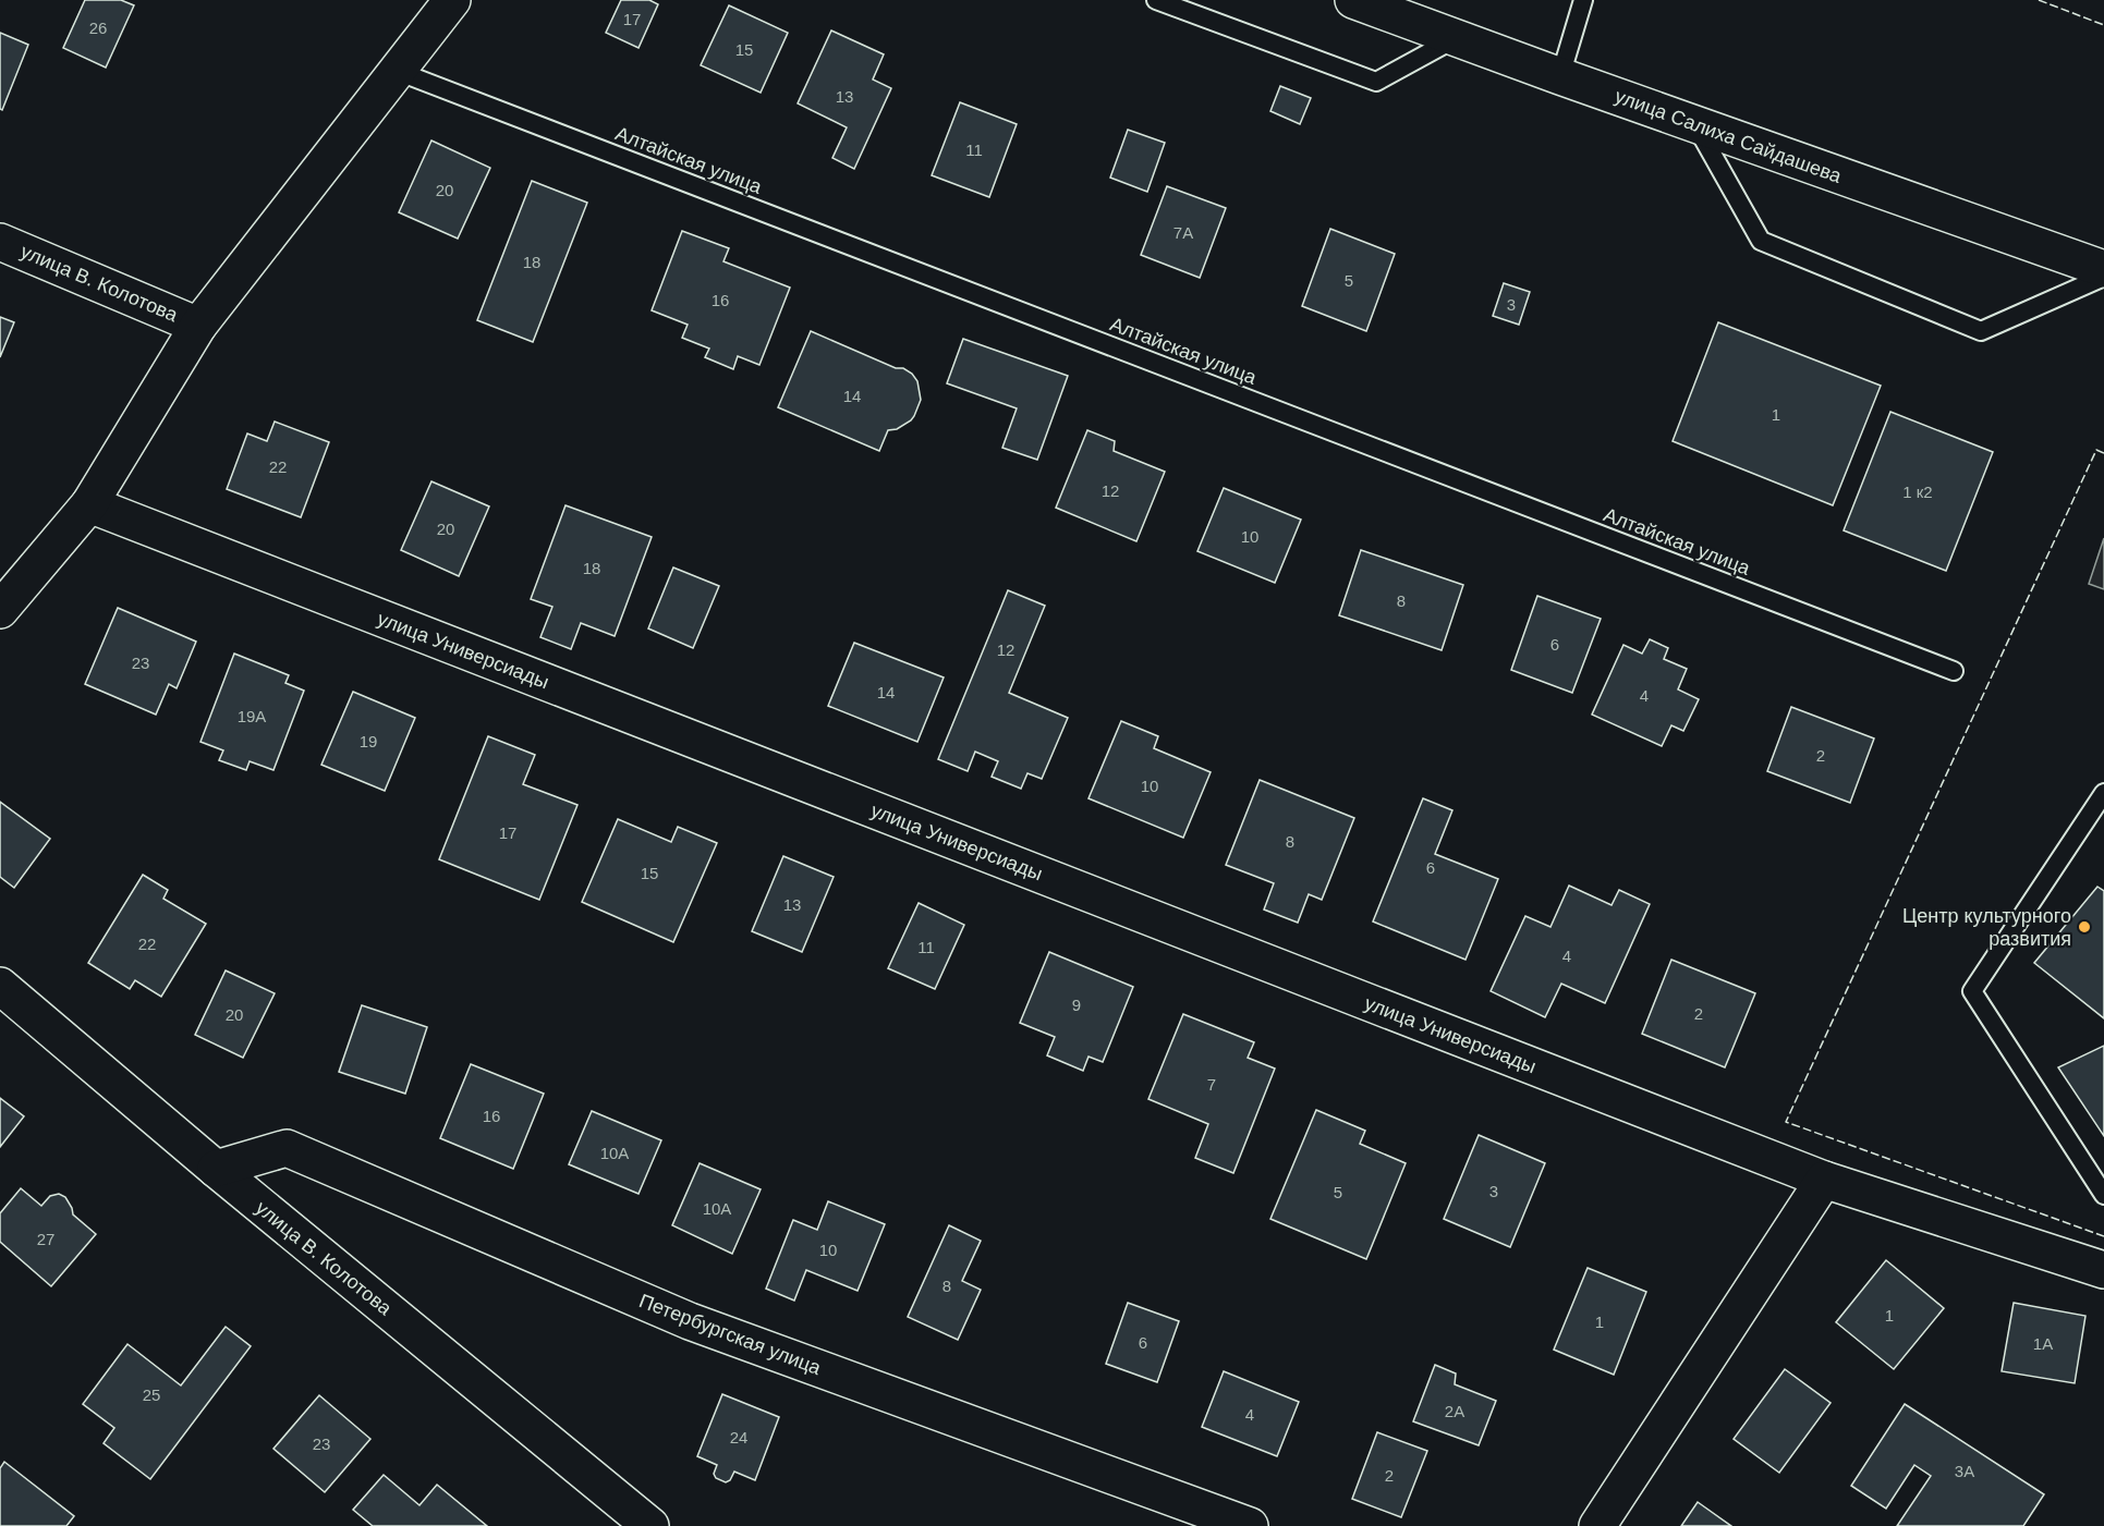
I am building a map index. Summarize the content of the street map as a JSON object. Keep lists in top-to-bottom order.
{
  "streets": {
    "street": [
      "улица Салиха Сайдашева",
      "улица В. Колотова",
      "улица Универсиады",
      "Петербургская улица"
    ],
    "lane": ["Алтайская улица"]
  },
  "crossings": [
    ["улица В. Колотова", "Петербургская улица"]
  ],
  "places": ["Центр культурного развития"],
  "house_numbers": [
    "17",
    "26",
    "15",
    "13",
    "11",
    "20",
    "7А",
    "18",
    "5",
    "16",
    "3",
    "14",
    "1",
    "22",
    "12",
    "1 к2",
    "20",
    "10",
    "18",
    "8",
    "6",
    "12",
    "23",
    "14",
    "4",
    "19А",
    "19",
    "2",
    "10",
    "17",
    "8",
    "6",
    "15",
    "13",
    "22",
    "11",
    "4",
    "9",
    "2",
    "20",
    "7",
    "16",
    "10А",
    "3",
    "5",
    "10А",
    "27",
    "10",
    "8",
    "1",
    "1",
    "6",
    "1А",
    "25",
    "2А",
    "4",
    "24",
    "23",
    "3А",
    "2"
  ]
}
